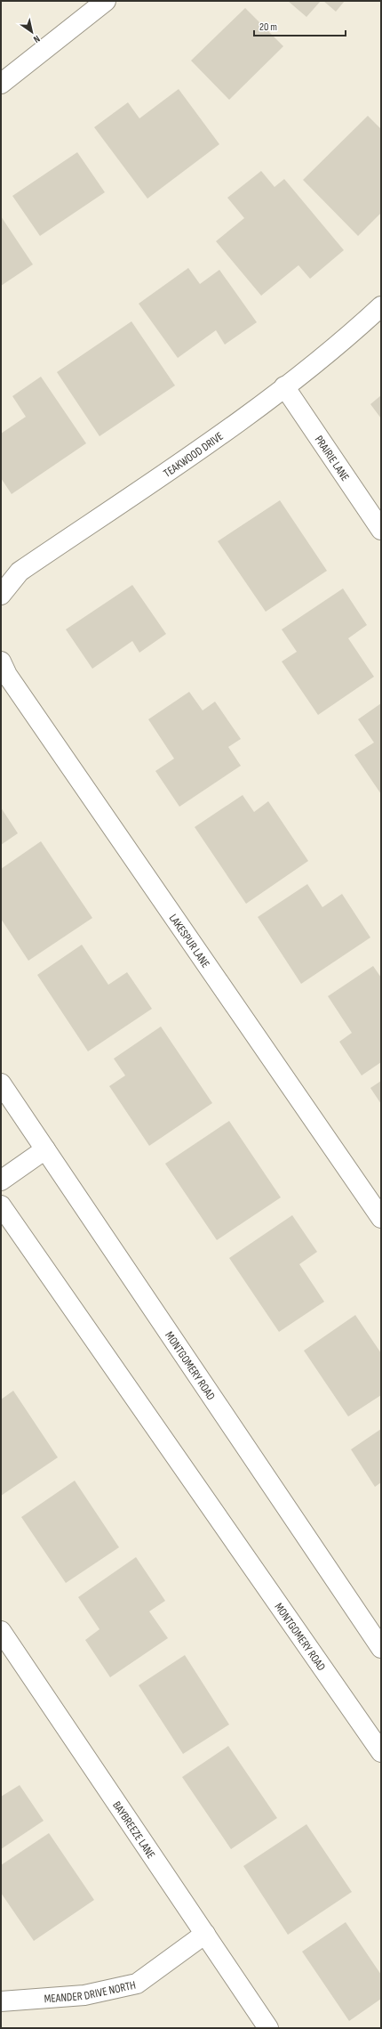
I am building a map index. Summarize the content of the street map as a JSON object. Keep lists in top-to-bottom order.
{
  "streets": {
    "street": [
      "TEAKWOOD DRIVE",
      "PRAIRIE LANE",
      "LAKESPUR LANE",
      "MONTGOMERY ROAD",
      "BAYBREEZE LANE",
      "MEANDER DRIVE NORTH"
    ]
  },
  "crossings": [
    ["TEAKWOOD DRIVE", "PRAIRIE LANE"],
    ["BAYBREEZE LANE", "MEANDER DRIVE NORTH"]
  ],
  "scale_bar": "20 m",
  "north": "bottom right"
}
